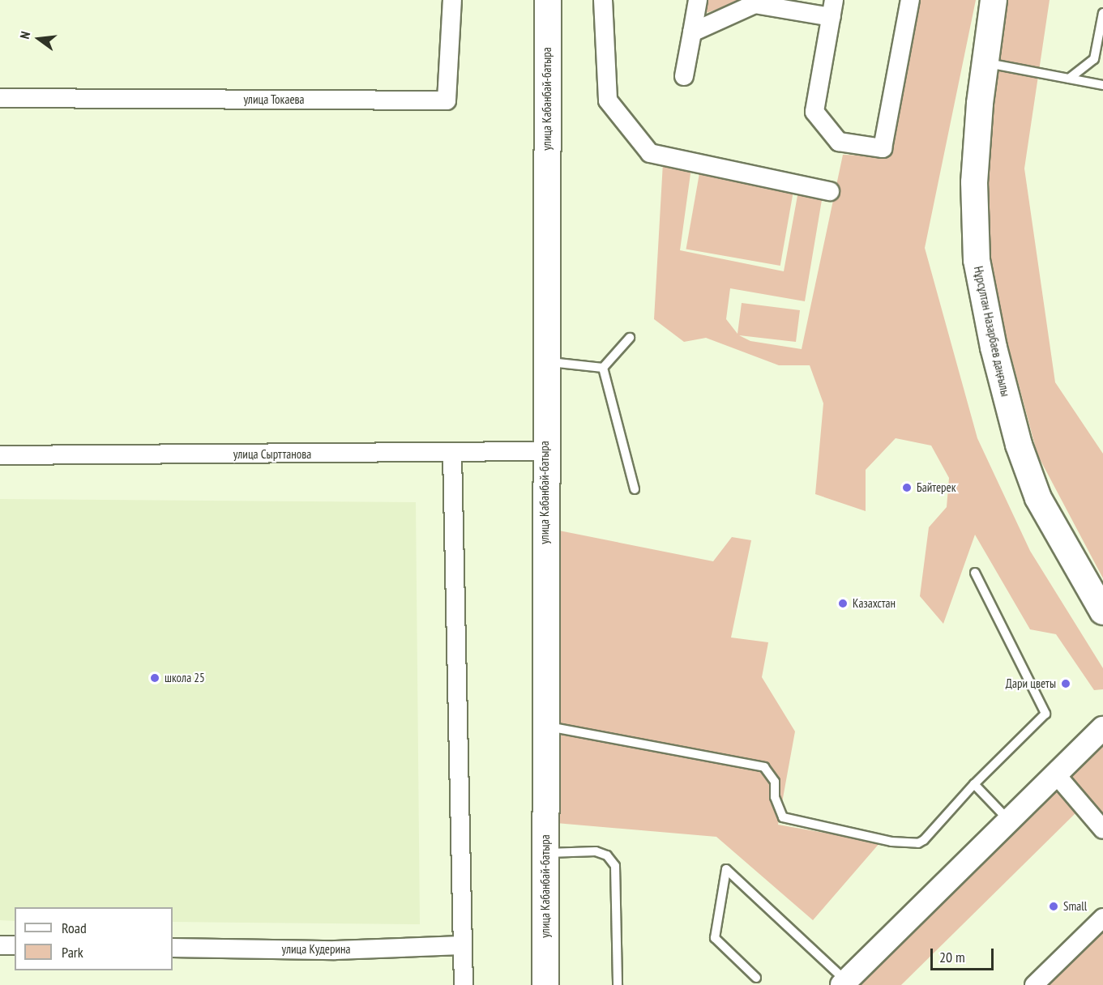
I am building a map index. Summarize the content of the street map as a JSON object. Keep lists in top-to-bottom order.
{
  "streets": {
    "main road": ["улица Кабанбай-батыра", "Нұрсұлтан Назарбаев даңғылы"],
    "street": ["улица Токаева", "улица Сырттанова", "улица Кудерина"]
  },
  "crossings": [
    ["улица Кабанбай-батыра", "улица Сырттанова"]
  ],
  "places": [
    "Байтерек",
    "Казахстан",
    "школа 25",
    "Дари цветы",
    "Small"
  ],
  "legend": ["Road", "Park"],
  "scale_bar": "20 m",
  "north": "left"
}
